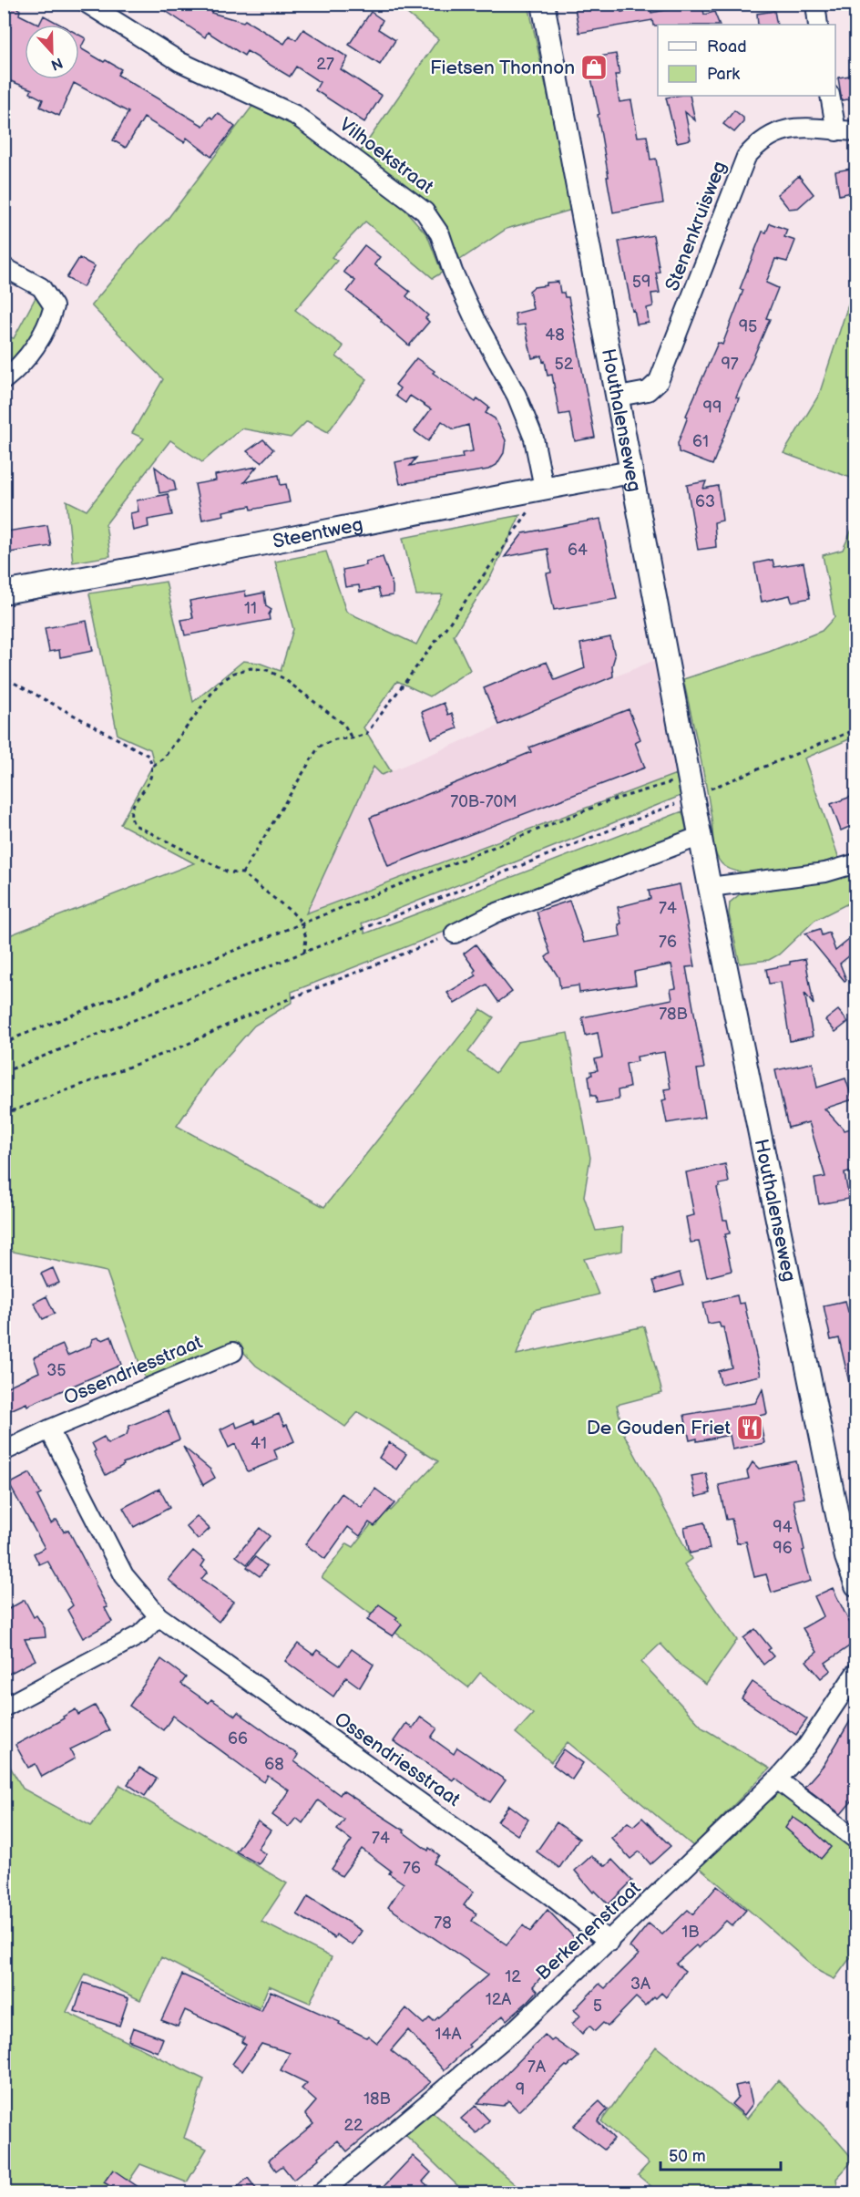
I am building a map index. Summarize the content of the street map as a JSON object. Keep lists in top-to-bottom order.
{
  "streets": {
    "street": [
      "Vilhoekstraat",
      "Stenenkruisweg",
      "Houthalenseweg",
      "Steentweg",
      "Ossendriesstraat",
      "Berkenenstraat"
    ]
  },
  "crossings": [
    ["Vilhoekstraat", "Steentweg"],
    ["Stenenkruisweg", "Houthalenseweg"],
    ["Houthalenseweg", "Steentweg"],
    ["Ossendriesstraat", "Berkenenstraat"]
  ],
  "places": {
    "shop": ["Fietsen Thonnon"],
    "restaurant": ["De Gouden Friet"]
  },
  "house_numbers": [
    "27",
    "59",
    "95",
    "48",
    "52",
    "97",
    "99",
    "61",
    "63",
    "64",
    "11",
    "70B-70M",
    "74",
    "76",
    "78B",
    "35",
    "41",
    "94",
    "96",
    "66",
    "68",
    "74",
    "76",
    "78",
    "1B",
    "12",
    "3A",
    "12A",
    "5",
    "14A",
    "7A",
    "9",
    "18B",
    "22"
  ],
  "legend": ["Road", "Park"],
  "scale_bar": "50 m",
  "north": "bottom"
}
